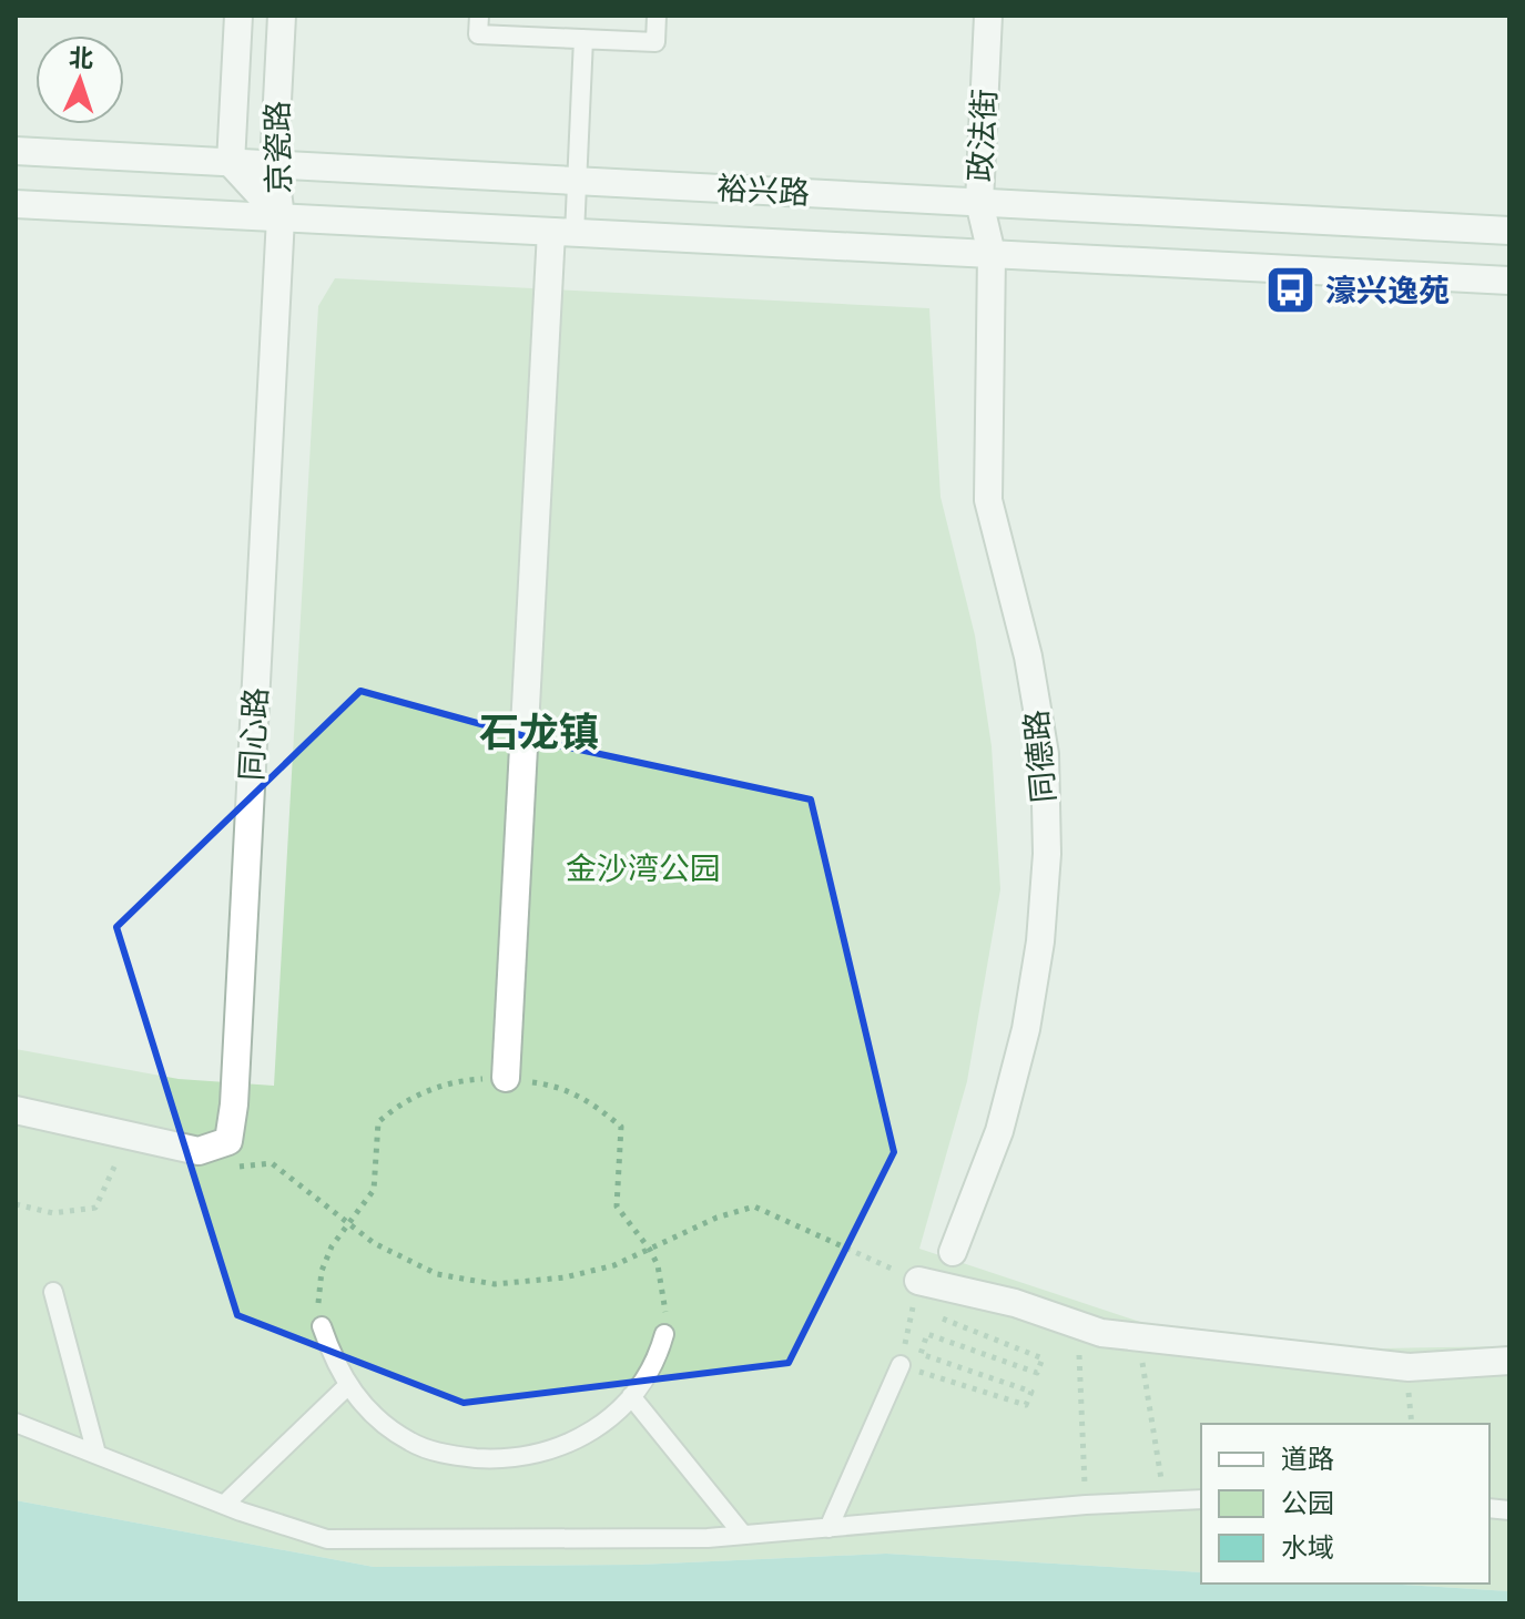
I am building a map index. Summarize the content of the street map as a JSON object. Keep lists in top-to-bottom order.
{
  "streets": {
    "street": [
      "政法街",
      "京瓷路",
      "裕兴路",
      "同心路",
      "同德路"
    ]
  },
  "crossings": [
    ["政法街", "裕兴路"],
    ["政法街", "同德路"],
    ["京瓷路", "裕兴路"],
    ["京瓷路", "同心路"],
    ["裕兴路", "同心路"],
    ["裕兴路", "同德路"]
  ],
  "districts": ["石龙镇"],
  "parks": ["金沙湾公园"],
  "places": {
    "bus stop": ["濠兴逸苑"]
  },
  "legend": ["道路", "公园", "水域"],
  "north": "top"
}
